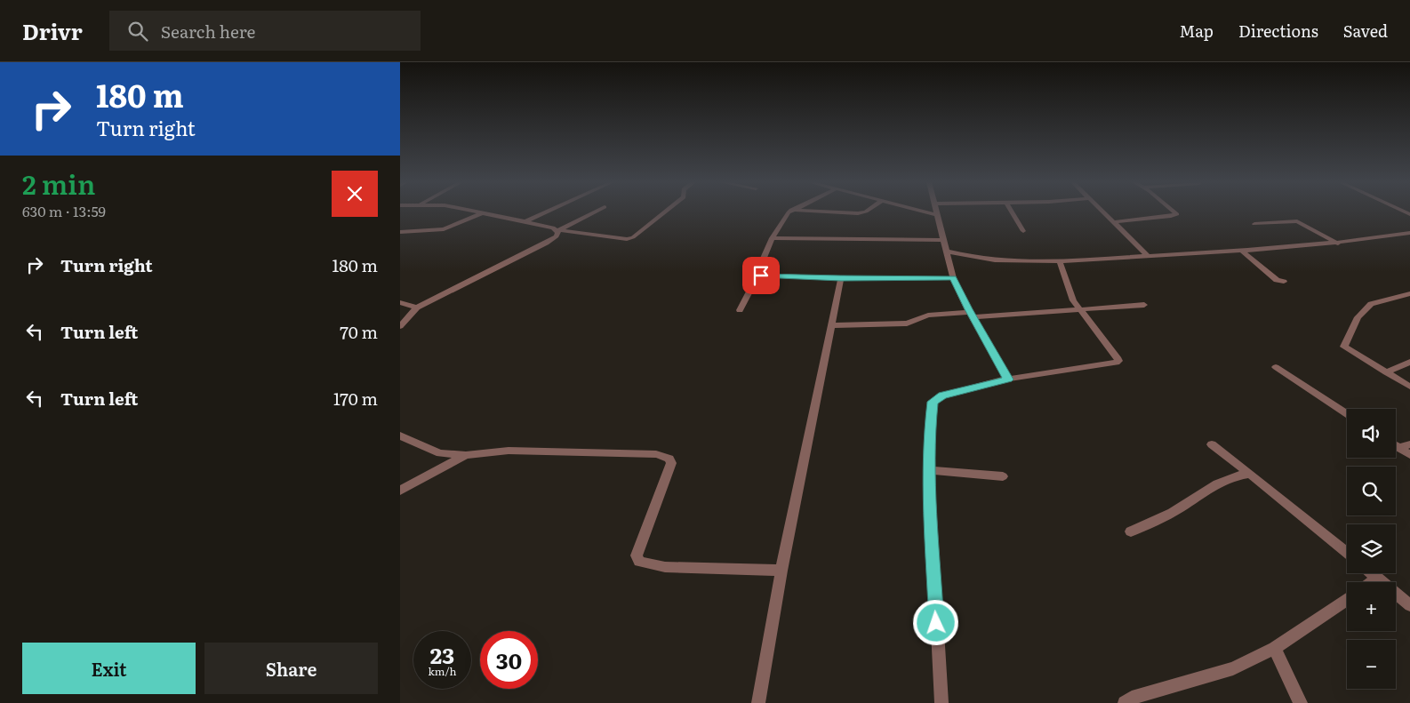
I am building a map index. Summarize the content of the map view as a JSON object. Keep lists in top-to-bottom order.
{
  "page": {
    "header": "Drivr",
    "search": "Search here",
    "nav": ["Map", "Directions", "Saved"],
    "turn": ["180 m", "Turn right"],
    "heading": ["2 min", "630 m · 13:59"],
    "list": [
      {
        "name": "Turn right",
        "value": "180 m"
      },
      {
        "name": "Turn left",
        "value": "70 m"
      },
      {
        "name": "Turn left",
        "value": "170 m"
      }
    ],
    "map_buttons": ["+", "−"],
    "speed": "23 km/h",
    "limit": "30",
    "buttons": ["Exit", "Share"]
  }
}
